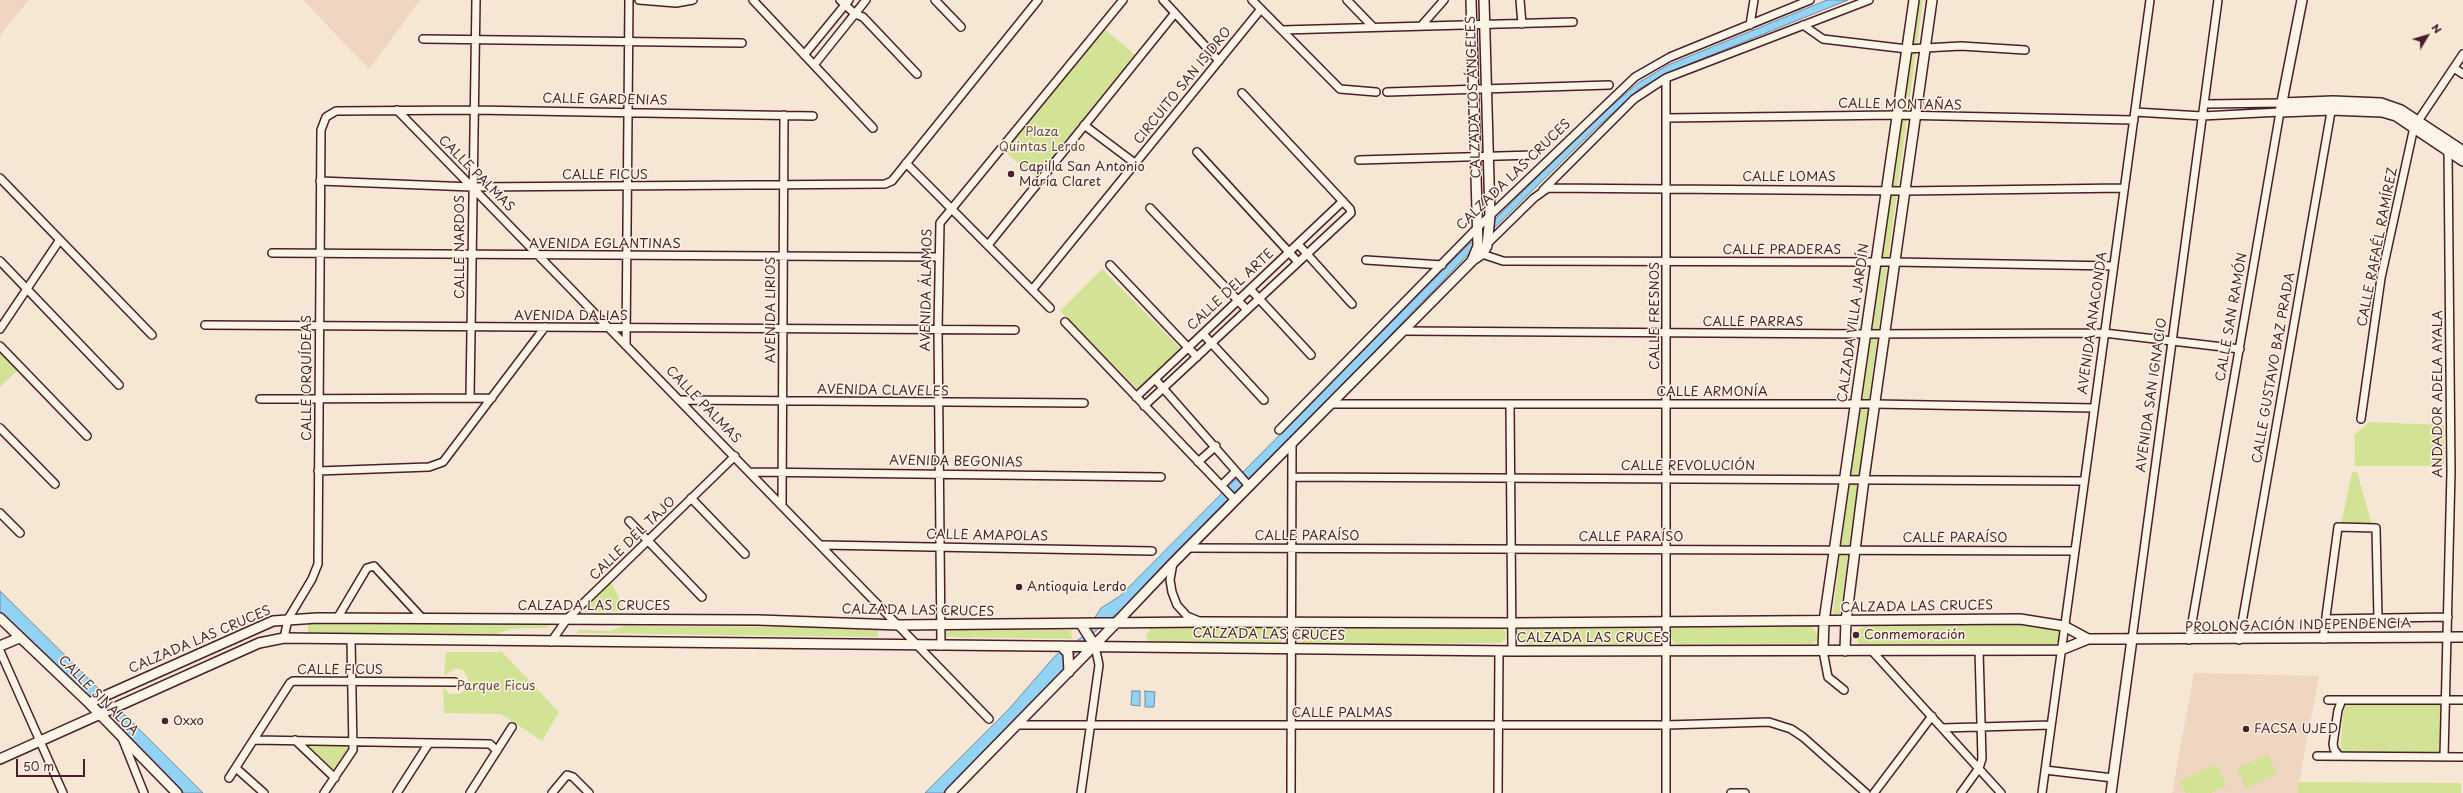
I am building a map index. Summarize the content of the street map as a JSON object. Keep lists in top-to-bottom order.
{
  "streets": {
    "street": [
      "CIRCUITO SAN ISIDRO",
      "CALZADA LOS ÁNGELES",
      "CALLE GARDENIAS",
      "CALLE MONTAÑAS",
      "CALLE PALMAS",
      "CALLE FICUS",
      "CALZADA LAS CRUCES",
      "CALLE LOMAS",
      "AVENIDA EGLANTINAS",
      "CALLE NARDOS",
      "CALLE RAFAÉL RAMÍREZ",
      "CALLE PRADERAS",
      "AVENIDA ÁLAMOS",
      "CALLE DEL ARTE",
      "AVENIDA LIRIOS",
      "AVENIDA DALIAS",
      "CALLE FRESNOS",
      "CALLE SAN RAMÓN",
      "CALLE PARRAS",
      "CALZADA VILLA JARDÍN",
      "AVENIDA ANACONDA",
      "CALLE GUSTAVO BAZ PRADA",
      "CALLE ORQUÍDEAS",
      "AVENIDA CLAVELES",
      "CALLE ARMONÍA",
      "ANDADOR ADELA AYALA",
      "AVENIDA SAN IGNACIO",
      "AVENIDA BEGONIAS",
      "CALLE REVOLUCIÓN",
      "CALLE AMAPOLAS",
      "CALLE PARAÍSO",
      "CALLE DEL TAJO",
      "PROLONGACIÓN INDEPENDENCIA",
      "CALLE SINALOA"
    ]
  },
  "crossings": [
    ["CALZADA LOS ÁNGELES", "CALZADA LAS CRUCES"],
    ["CALZADA LOS ÁNGELES", "CALLE PRADERAS"],
    ["CALZADA LOS ÁNGELES", "CALLE PARRAS"],
    ["CALLE GARDENIAS", "CALLE PALMAS"],
    ["CALLE GARDENIAS", "CALLE NARDOS"],
    ["CALLE GARDENIAS", "AVENIDA LIRIOS"],
    ["CALLE GARDENIAS", "CALLE ORQUÍDEAS"],
    ["CALLE MONTAÑAS", "CALLE FRESNOS"],
    ["CALLE MONTAÑAS", "CALZADA VILLA JARDÍN"],
    ["CALLE MONTAÑAS", "AVENIDA ANACONDA"],
    ["CALLE PALMAS", "CALLE FICUS"],
    ["CALLE PALMAS", "CALZADA LAS CRUCES"],
    ["CALLE PALMAS", "AVENIDA EGLANTINAS"],
    ["CALLE PALMAS", "CALLE NARDOS"],
    ["CALLE PALMAS", "AVENIDA LIRIOS"],
    ["CALLE PALMAS", "AVENIDA DALIAS"],
    ["CALLE PALMAS", "CALLE FRESNOS"],
    ["CALLE PALMAS", "AVENIDA CLAVELES"],
    ["CALLE PALMAS", "AVENIDA BEGONIAS"],
    ["CALLE PALMAS", "CALLE AMAPOLAS"],
    ["CALLE PALMAS", "CALLE DEL TAJO"],
    ["CALLE FICUS", "CALLE NARDOS"],
    ["CALLE FICUS", "AVENIDA LIRIOS"],
    ["CALLE FICUS", "CALLE ORQUÍDEAS"],
    ["CALZADA LAS CRUCES", "AVENIDA ÁLAMOS"],
    ["CALZADA LAS CRUCES", "CALLE FRESNOS"],
    ["CALZADA LAS CRUCES", "CALZADA VILLA JARDÍN"],
    ["CALZADA LAS CRUCES", "AVENIDA ANACONDA"],
    ["CALZADA LAS CRUCES", "CALLE ORQUÍDEAS"],
    ["CALZADA LAS CRUCES", "AVENIDA SAN IGNACIO"],
    ["CALZADA LAS CRUCES", "CALLE DEL TAJO"],
    ["CALZADA LAS CRUCES", "PROLONGACIÓN INDEPENDENCIA"],
    ["CALZADA LAS CRUCES", "CALLE SINALOA"],
    ["CALLE LOMAS", "CALLE FRESNOS"],
    ["CALLE LOMAS", "CALZADA VILLA JARDÍN"],
    ["CALLE LOMAS", "AVENIDA ANACONDA"],
    ["AVENIDA EGLANTINAS", "CALLE NARDOS"],
    ["AVENIDA EGLANTINAS", "AVENIDA ÁLAMOS"],
    ["AVENIDA EGLANTINAS", "AVENIDA LIRIOS"],
    ["AVENIDA EGLANTINAS", "CALLE ORQUÍDEAS"],
    ["CALLE NARDOS", "AVENIDA DALIAS"],
    ["CALLE PRADERAS", "CALLE FRESNOS"],
    ["CALLE PRADERAS", "CALZADA VILLA JARDÍN"],
    ["CALLE PRADERAS", "AVENIDA ANACONDA"],
    ["AVENIDA ÁLAMOS", "AVENIDA DALIAS"],
    ["AVENIDA ÁLAMOS", "AVENIDA CLAVELES"],
    ["AVENIDA ÁLAMOS", "AVENIDA BEGONIAS"],
    ["AVENIDA ÁLAMOS", "CALLE AMAPOLAS"],
    ["AVENIDA LIRIOS", "AVENIDA DALIAS"],
    ["AVENIDA LIRIOS", "AVENIDA CLAVELES"],
    ["AVENIDA LIRIOS", "AVENIDA BEGONIAS"],
    ["AVENIDA DALIAS", "CALLE ORQUÍDEAS"],
    ["CALLE FRESNOS", "CALLE PARRAS"],
    ["CALLE FRESNOS", "CALLE ARMONÍA"],
    ["CALLE FRESNOS", "CALLE REVOLUCIÓN"],
    ["CALLE FRESNOS", "CALLE PARAÍSO"],
    ["CALLE SAN RAMÓN", "CALLE PARRAS"],
    ["CALLE SAN RAMÓN", "PROLONGACIÓN INDEPENDENCIA"],
    ["CALLE PARRAS", "CALZADA VILLA JARDÍN"],
    ["CALLE PARRAS", "AVENIDA ANACONDA"],
    ["CALLE PARRAS", "AVENIDA SAN IGNACIO"],
    ["CALZADA VILLA JARDÍN", "CALLE ARMONÍA"],
    ["CALZADA VILLA JARDÍN", "CALLE REVOLUCIÓN"],
    ["CALZADA VILLA JARDÍN", "CALLE PARAÍSO"],
    ["AVENIDA ANACONDA", "CALLE ARMONÍA"],
    ["AVENIDA ANACONDA", "CALLE REVOLUCIÓN"],
    ["AVENIDA ANACONDA", "CALLE PARAÍSO"],
    ["CALLE GUSTAVO BAZ PRADA", "PROLONGACIÓN INDEPENDENCIA"],
    ["ANDADOR ADELA AYALA", "PROLONGACIÓN INDEPENDENCIA"],
    ["AVENIDA SAN IGNACIO", "PROLONGACIÓN INDEPENDENCIA"]
  ],
  "parks": ["Plaza Quintas Lerdo", "Parque Ficus"],
  "places": [
    "Capilla San Antonio María Claret",
    "Antioquia Lerdo",
    "Conmemoración",
    "Oxxo",
    "FACSA UJED"
  ],
  "scale_bar": "50 m",
  "north": "top right"
}
